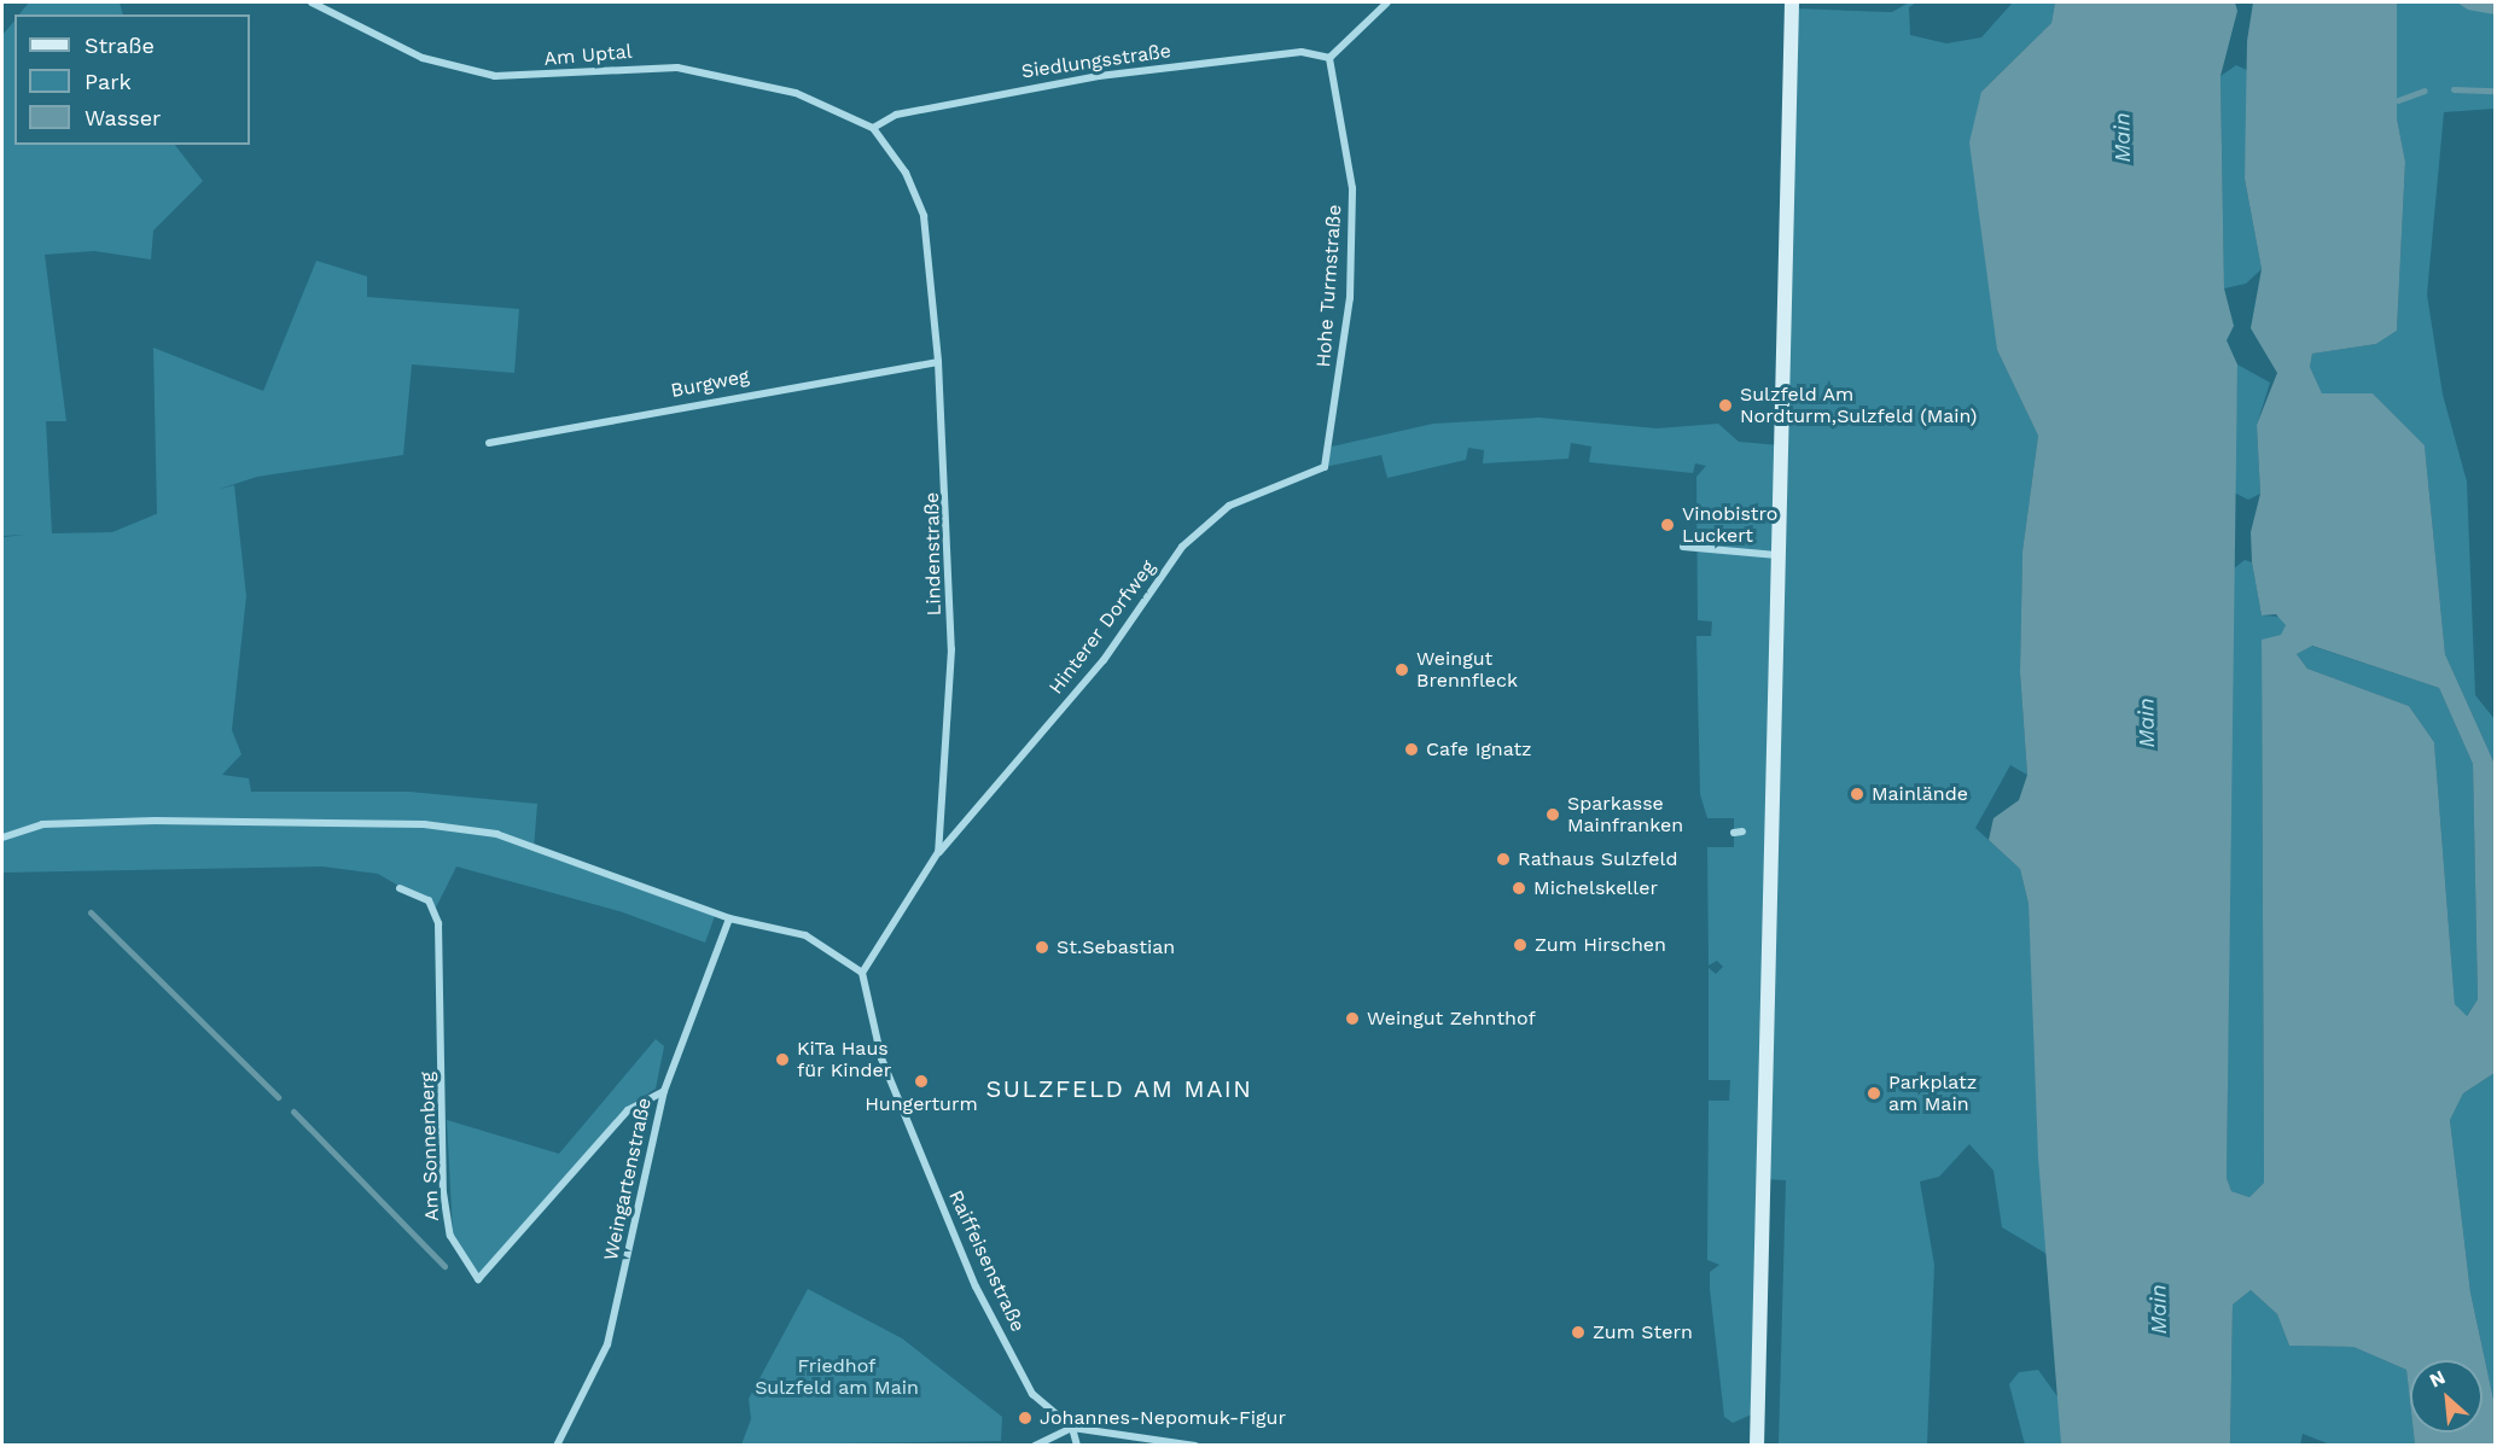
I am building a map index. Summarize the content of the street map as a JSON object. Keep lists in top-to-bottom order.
{
  "streets": {
    "street": [
      "Am Uptal",
      "Siedlungsstraße",
      "Hohe Turmstraße",
      "Burgweg",
      "Lindenstraße",
      "Hinterer Dorfweg",
      "Am Sonnenberg",
      "Weingartenstraße",
      "Raiffeisenstraße"
    ]
  },
  "crossings": [
    ["Am Uptal", "Siedlungsstraße"],
    ["Am Uptal", "Lindenstraße"],
    ["Siedlungsstraße", "Hohe Turmstraße"],
    ["Siedlungsstraße", "Lindenstraße"],
    ["Hohe Turmstraße", "Hinterer Dorfweg"],
    ["Burgweg", "Lindenstraße"],
    ["Lindenstraße", "Hinterer Dorfweg"],
    ["Lindenstraße", "Raiffeisenstraße"],
    ["Am Sonnenberg", "Weingartenstraße"]
  ],
  "districts": ["SULZFELD AM MAIN"],
  "water": ["Main"],
  "parks": ["Friedhof Sulzfeld am Main"],
  "places": [
    "Sulzfeld Am Nordturm,Sulzfeld (Main)",
    "Vinobistro Luckert",
    "Weingut Brennfleck",
    "Cafe Ignatz",
    "Mainlände",
    "Sparkasse Mainfranken",
    "Rathaus Sulzfeld",
    "Michelskeller",
    "Zum Hirschen",
    "St.Sebastian",
    "Weingut Zehnthof",
    "KiTa Haus für Kinder",
    "Hungerturm",
    "Parkplatz am Main",
    "Zum Stern",
    "Johannes-Nepomuk-Figur"
  ],
  "legend": ["Straße", "Park", "Wasser"],
  "north": "top left"
}
